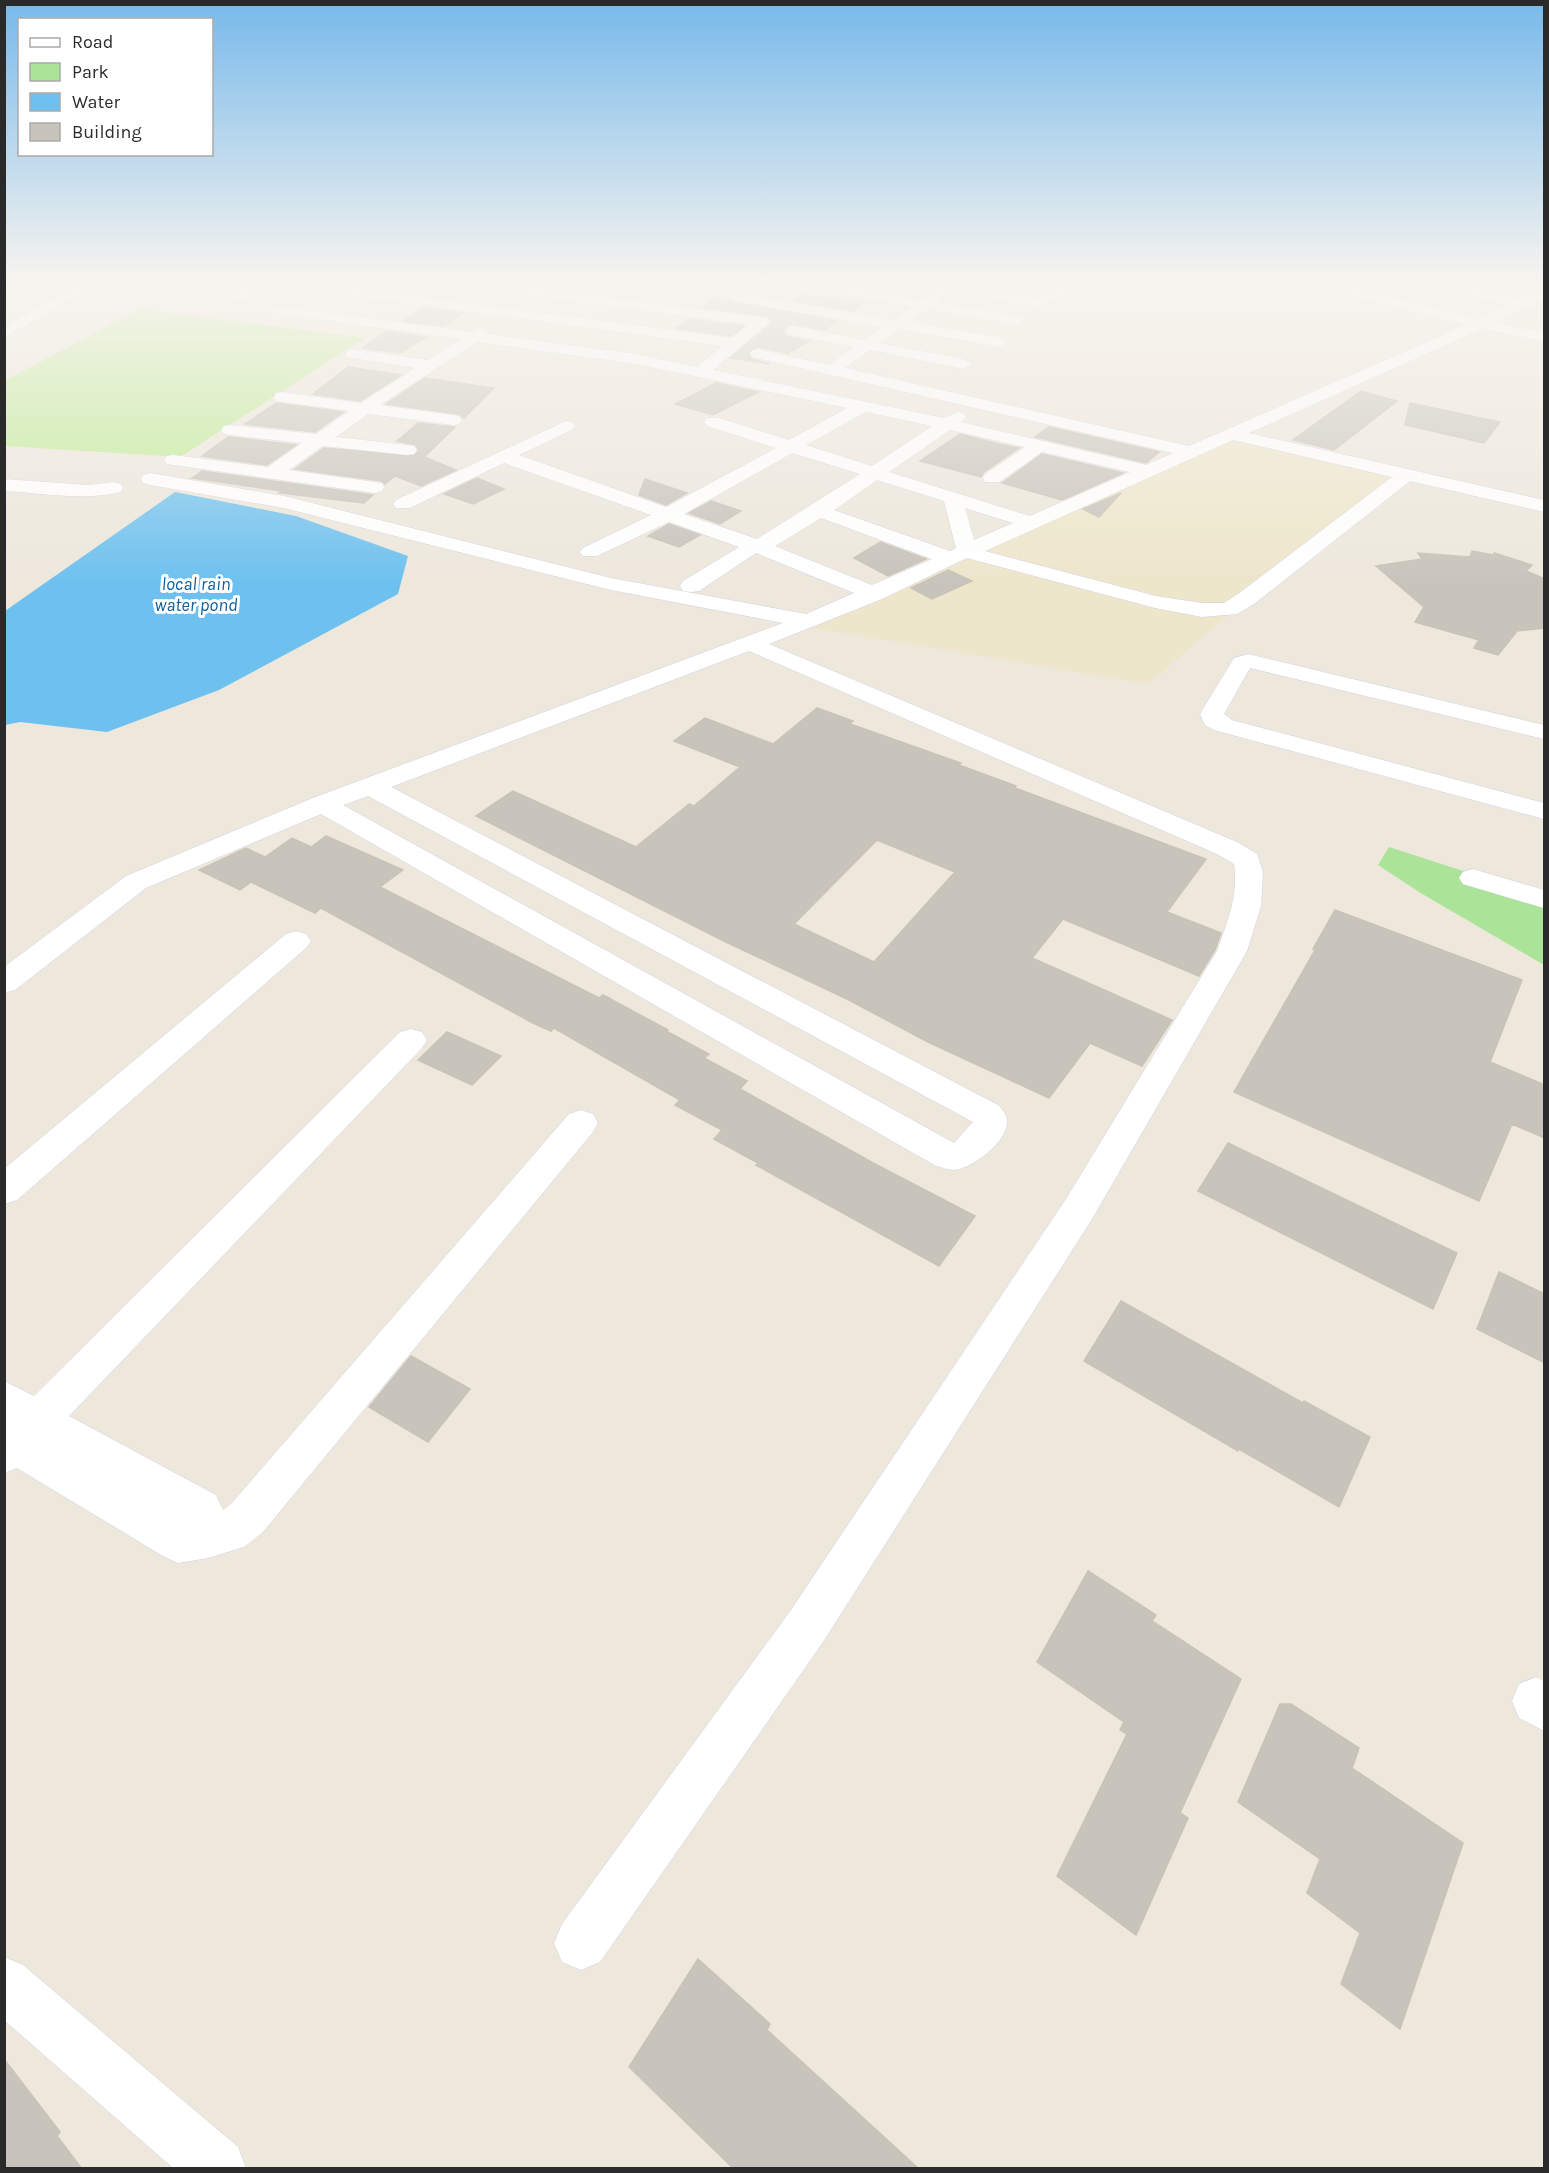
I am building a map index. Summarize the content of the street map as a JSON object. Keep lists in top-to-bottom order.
{
  "water": ["local rain water pond"],
  "legend": [
    "Road",
    "Park",
    "Water",
    "Building"
  ]
}
